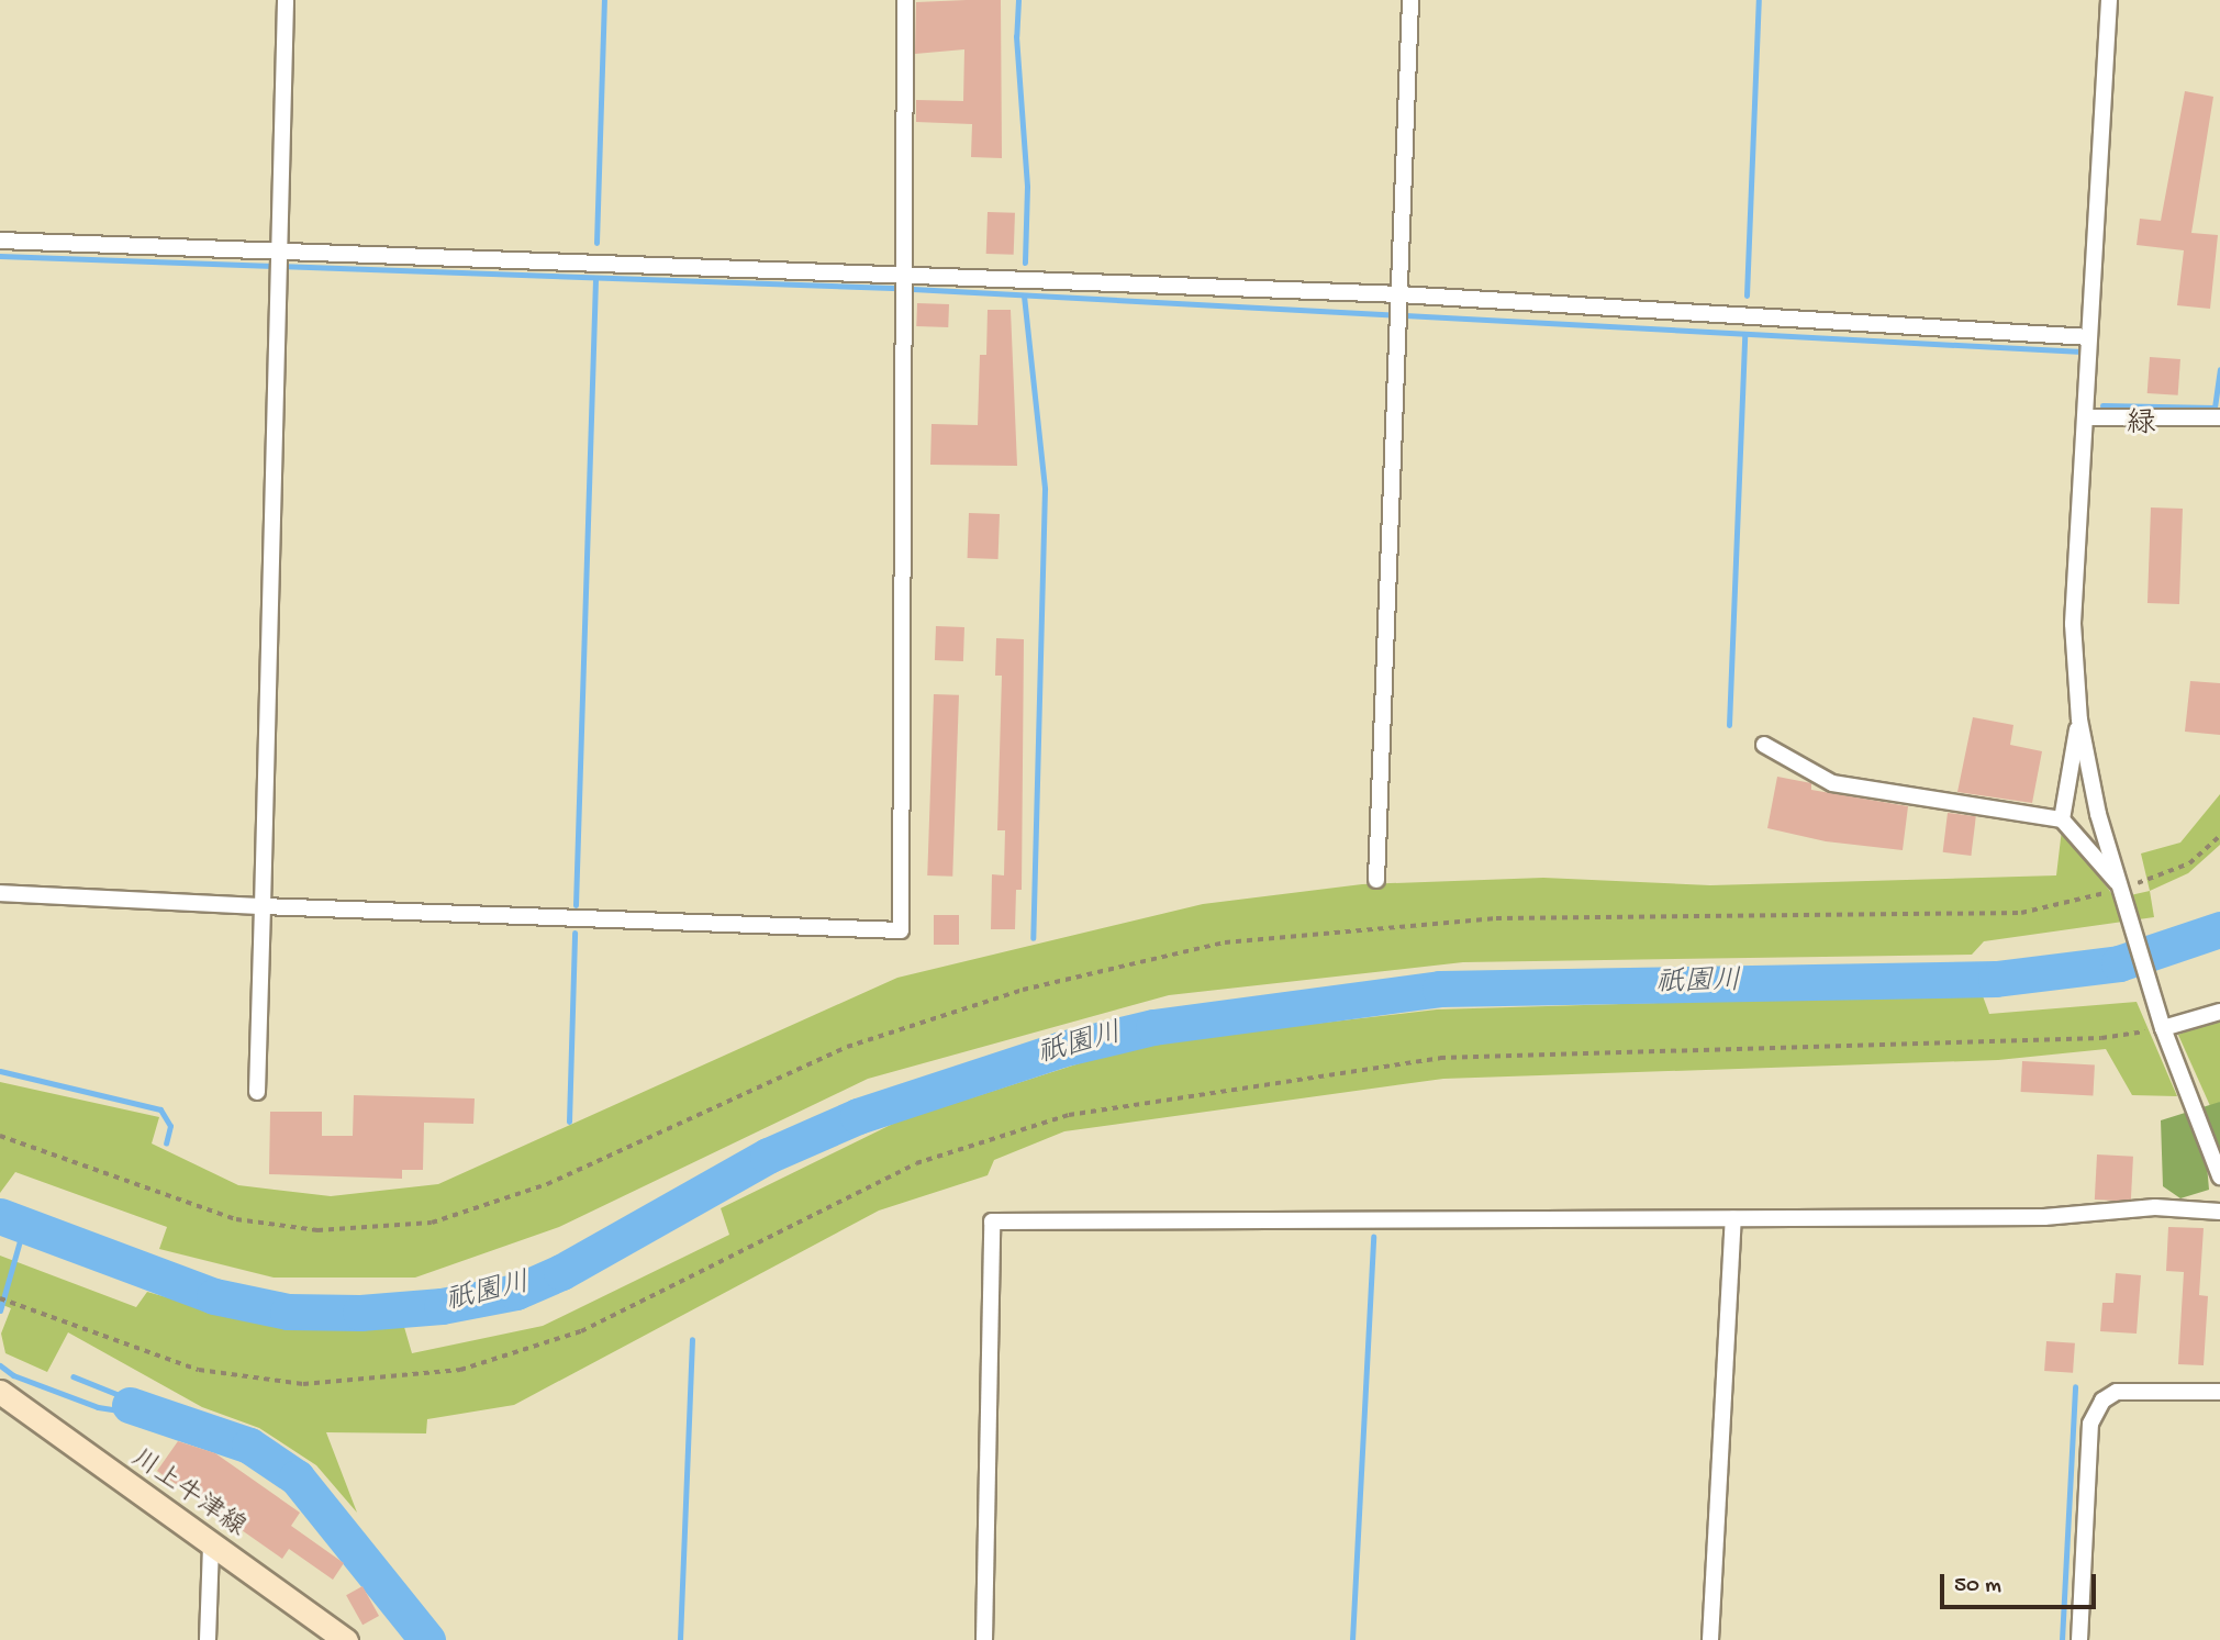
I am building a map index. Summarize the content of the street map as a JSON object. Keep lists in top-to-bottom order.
{
  "streets": {
    "main road": ["川上牛津線"]
  },
  "districts": ["緑"],
  "water": ["祇園川"],
  "scale_bar": "50 m"
}
